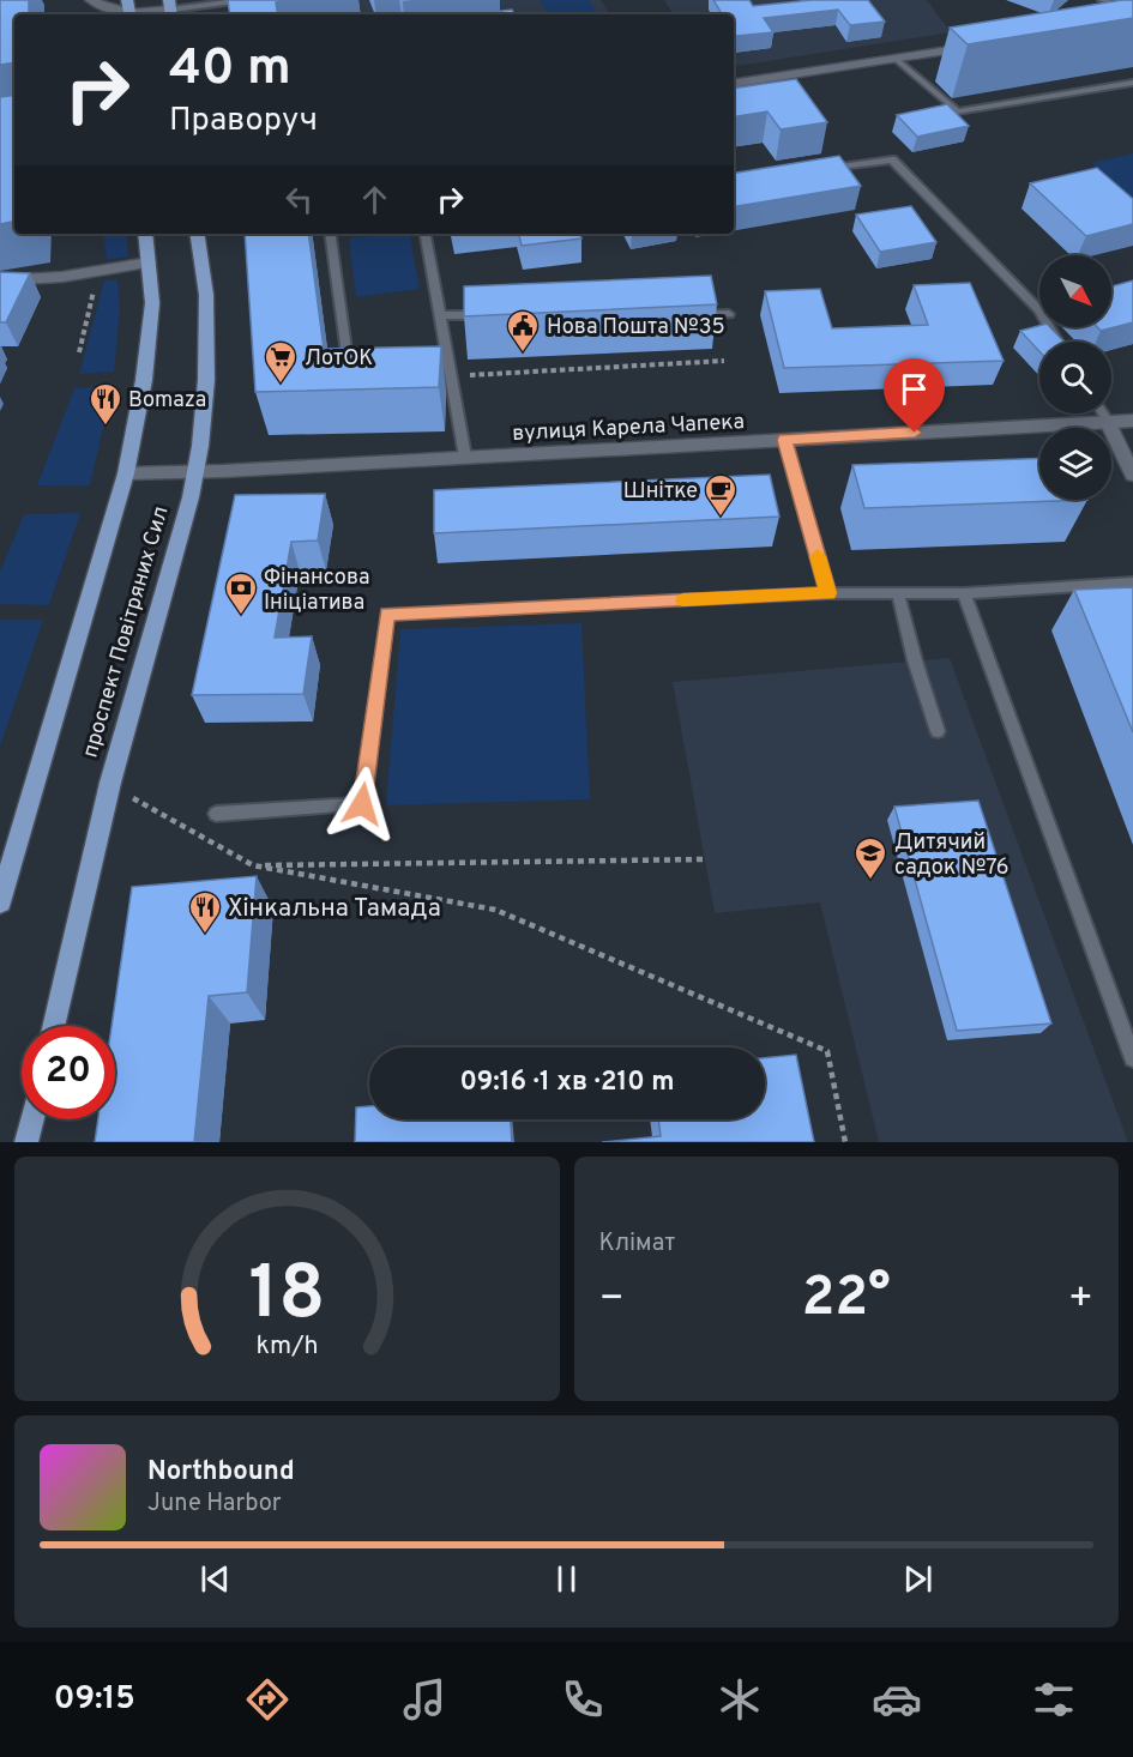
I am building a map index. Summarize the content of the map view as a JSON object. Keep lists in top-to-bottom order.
{
  "streets": {
    "main road": ["проспект Повітряних Сил"],
    "street": ["вулиця Карела Чапека"]
  },
  "crossings": [
    ["вулиця Карела Чапека", "проспект Повітряних Сил"]
  ],
  "places": {
    "public building": ["Нова Пошта №35"],
    "supermarket": ["ЛотОК"],
    "restaurant": ["Bomaza", "Хінкальна Тамада"],
    "cafe": ["Шнітке"],
    "bank": ["Фінансова Ініціатива"],
    "school or university": ["Дитячий садок №76"]
  },
  "north": "bottom right",
  "page": {
    "turn": ["40 m", "Праворуч"],
    "limit": "20",
    "trip": "09:16 · 1 хв · 210 m",
    "tile": "Клімат",
    "heat": ["−", "22°", "+"],
    "song": ["Northbound", "June Harbor"],
    "tabs": "09:15",
    "gauge": ["18", "km/h"]
  }
}
